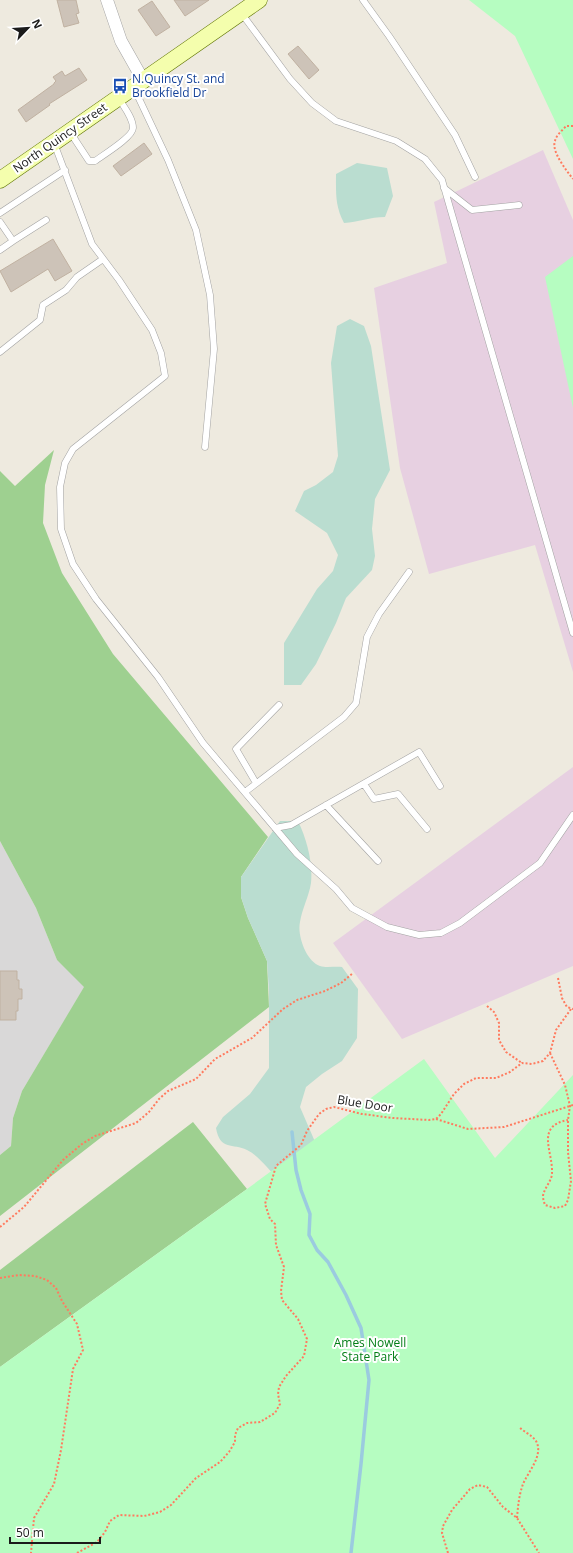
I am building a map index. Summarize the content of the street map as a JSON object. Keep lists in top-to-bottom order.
{
  "streets": {
    "main road": ["North Quincy Street"],
    "path": ["Blue Door"]
  },
  "parks": ["Ames Nowell State Park"],
  "places": {
    "bus stop": ["N.Quincy St. and Brookfield Dr"]
  },
  "scale_bar": "50 m",
  "north": "top right"
}
